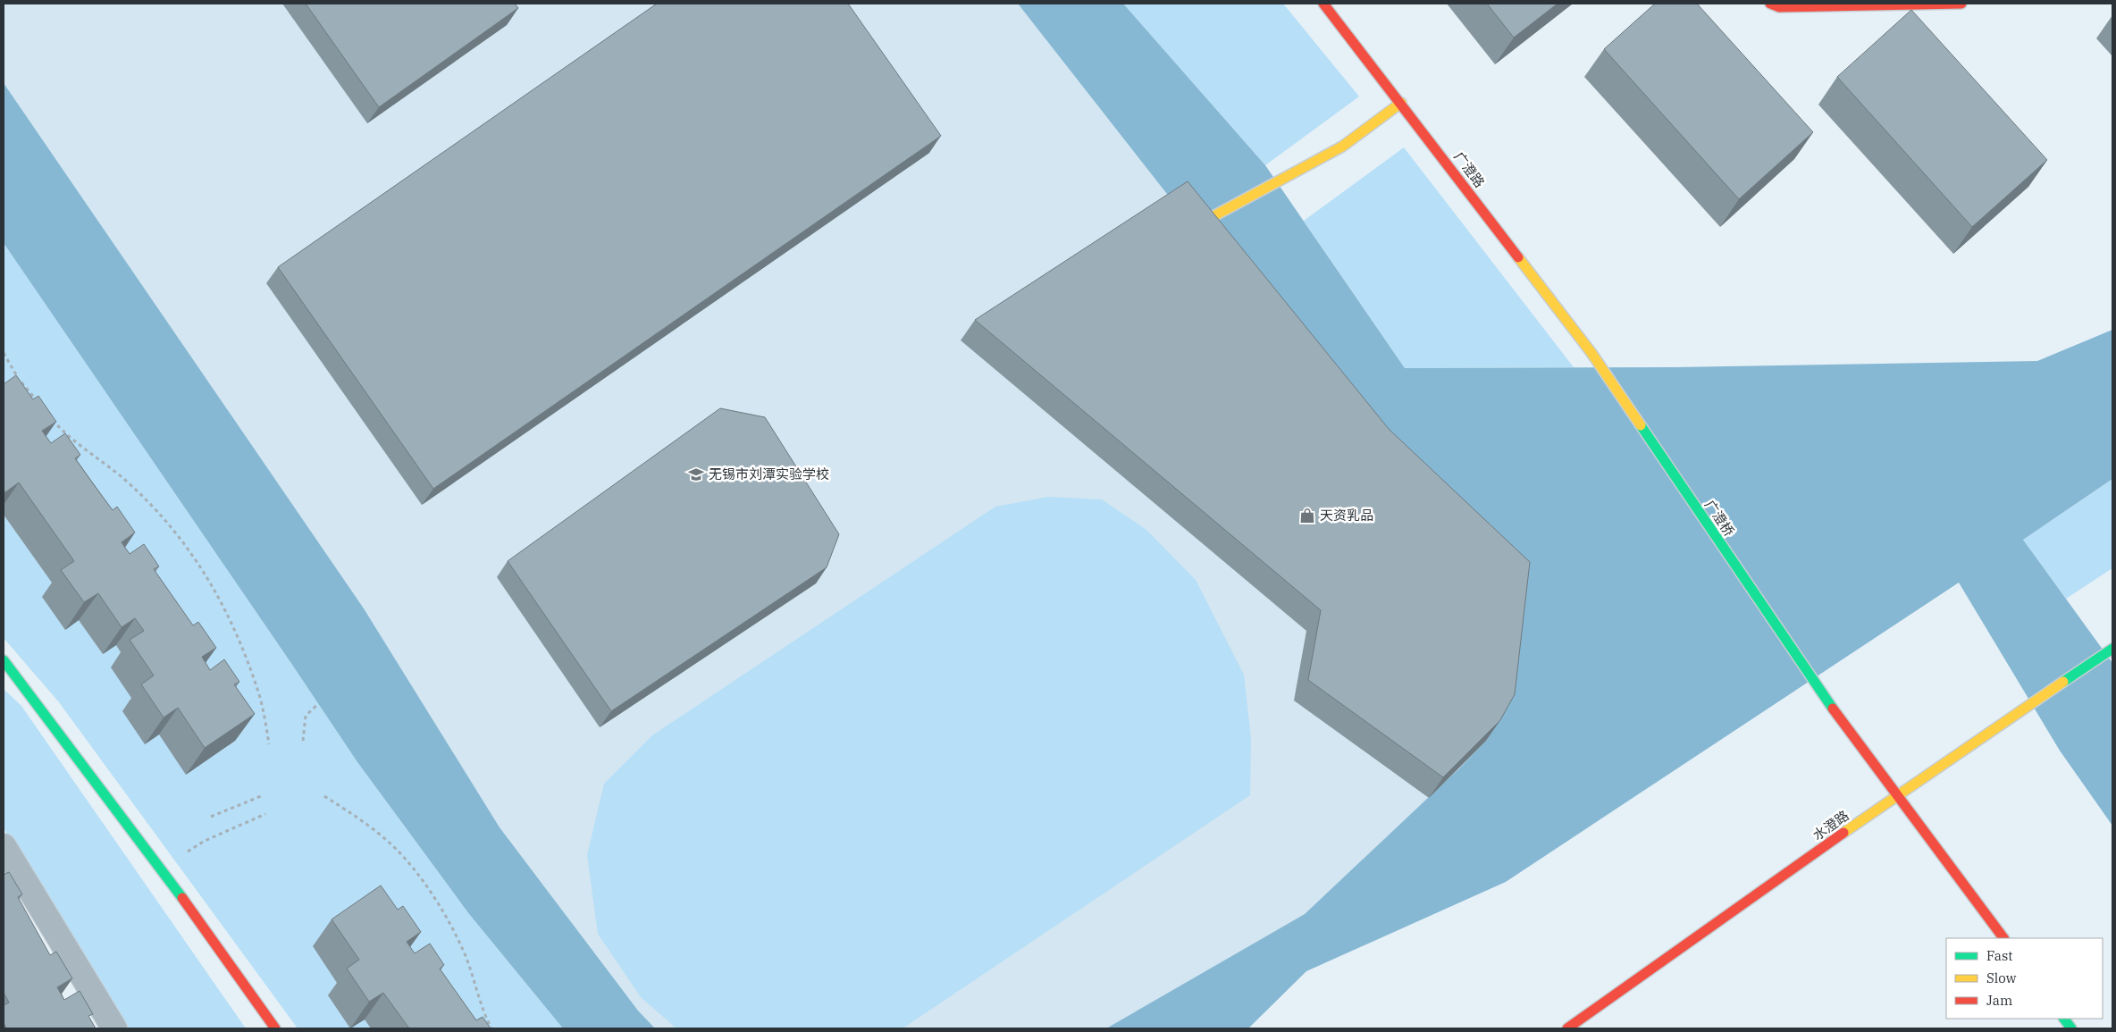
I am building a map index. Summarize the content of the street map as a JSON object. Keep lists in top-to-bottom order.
{
  "streets": {
    "street": ["广澄路", "广澄桥", "水澄路"]
  },
  "crossings": [
    ["广澄路", "广澄桥"],
    ["广澄桥", "水澄路"]
  ],
  "places": {
    "school or university": ["无锡市刘潭实验学校"],
    "shop": ["天资乳品"]
  },
  "legend": ["Fast", "Slow", "Jam"]
}
